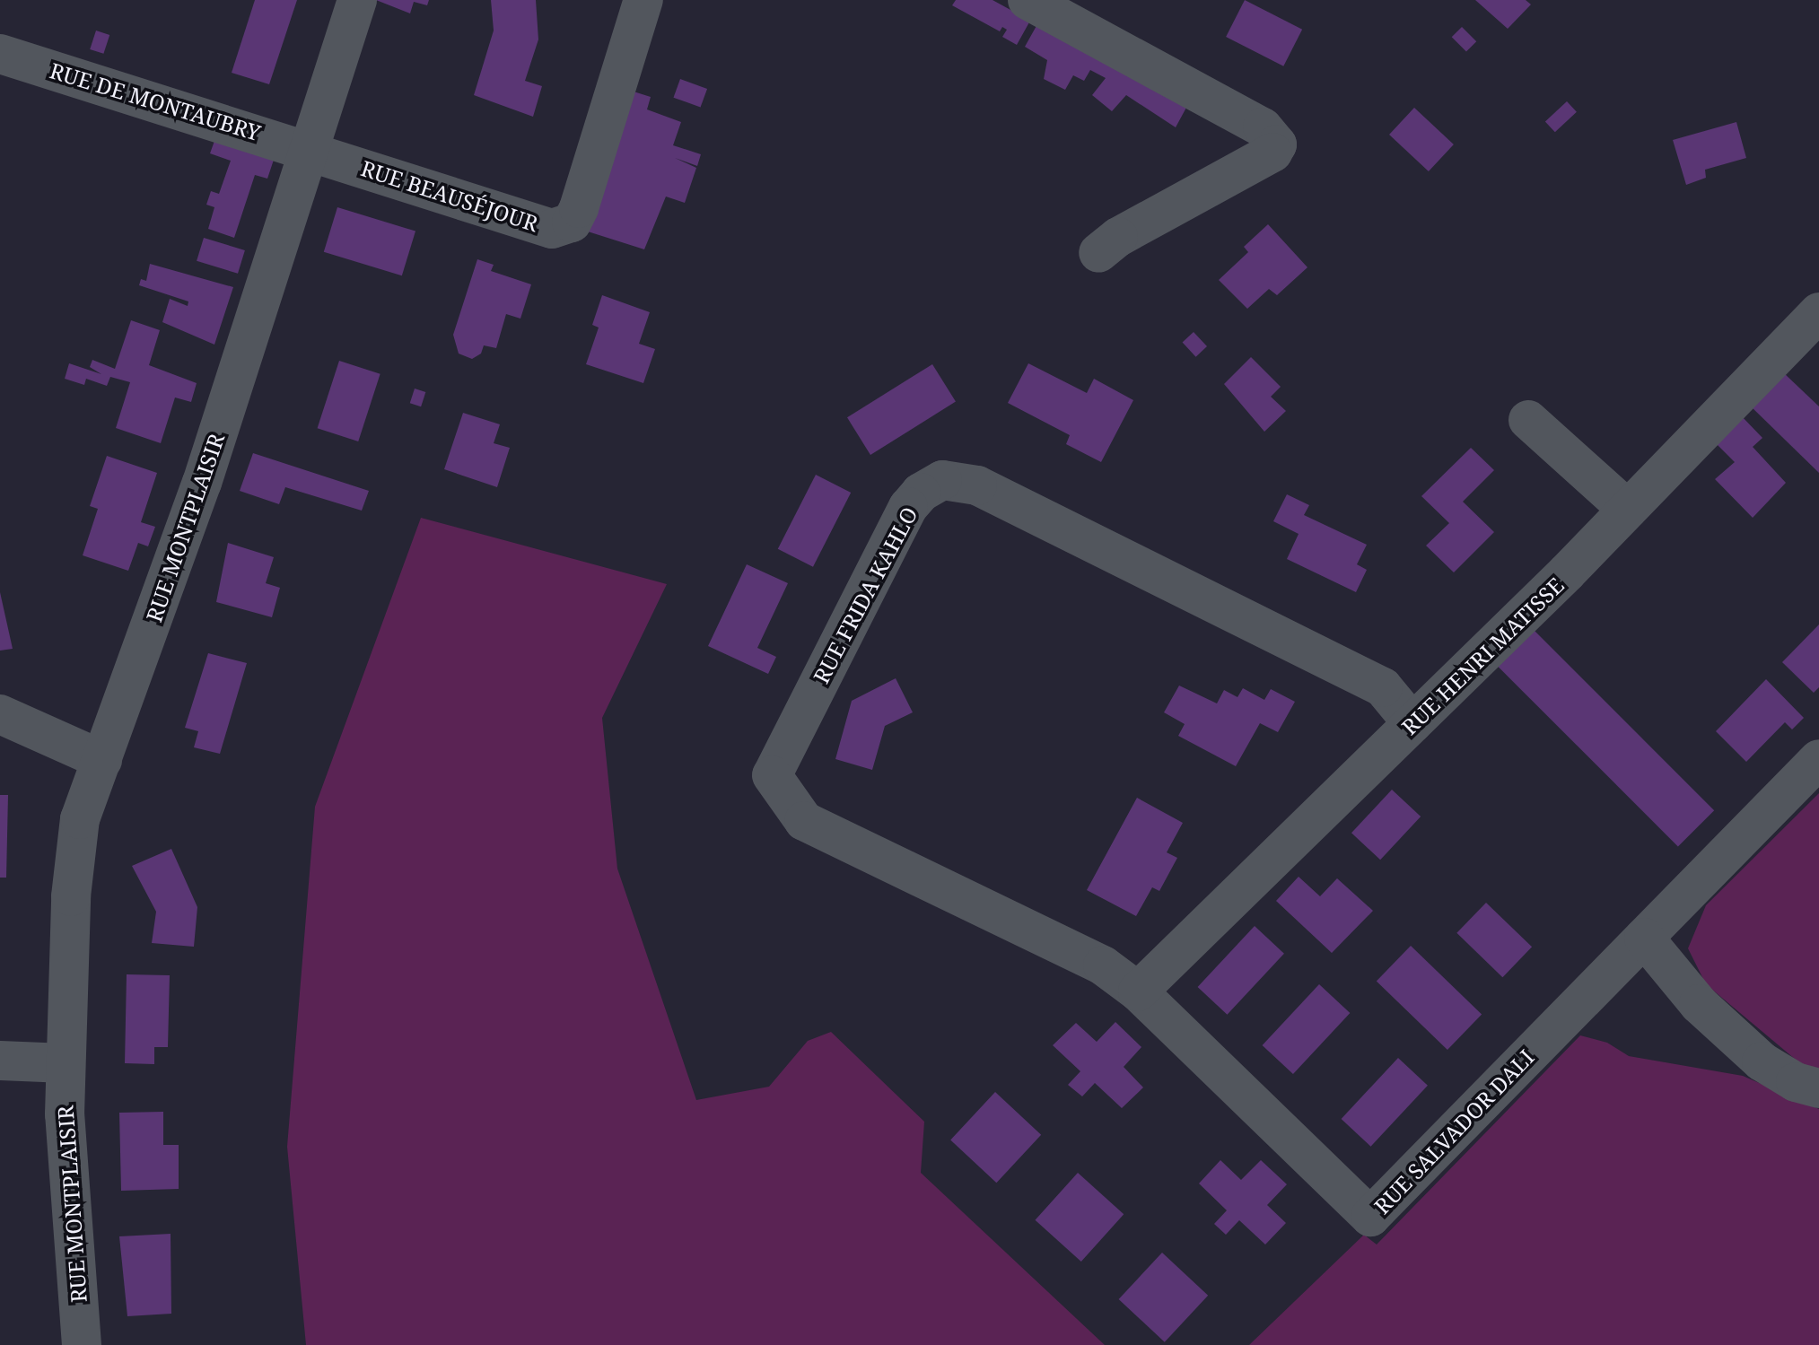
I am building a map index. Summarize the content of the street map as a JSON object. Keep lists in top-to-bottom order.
{
  "streets": {
    "street": [
      "RUE DE MONTAUBRY",
      "RUE BEAUSÉJOUR",
      "RUE MONTPLAISIR",
      "RUE FRIDA KAHLO",
      "RUE HENRI MATISSE",
      "RUE SALVADOR DALI"
    ]
  },
  "crossings": [
    ["RUE DE MONTAUBRY", "RUE BEAUSÉJOUR"],
    ["RUE DE MONTAUBRY", "RUE MONTPLAISIR"],
    ["RUE BEAUSÉJOUR", "RUE MONTPLAISIR"],
    ["RUE FRIDA KAHLO", "RUE HENRI MATISSE"],
    ["RUE FRIDA KAHLO", "RUE SALVADOR DALI"],
    ["RUE HENRI MATISSE", "RUE SALVADOR DALI"]
  ]
}
